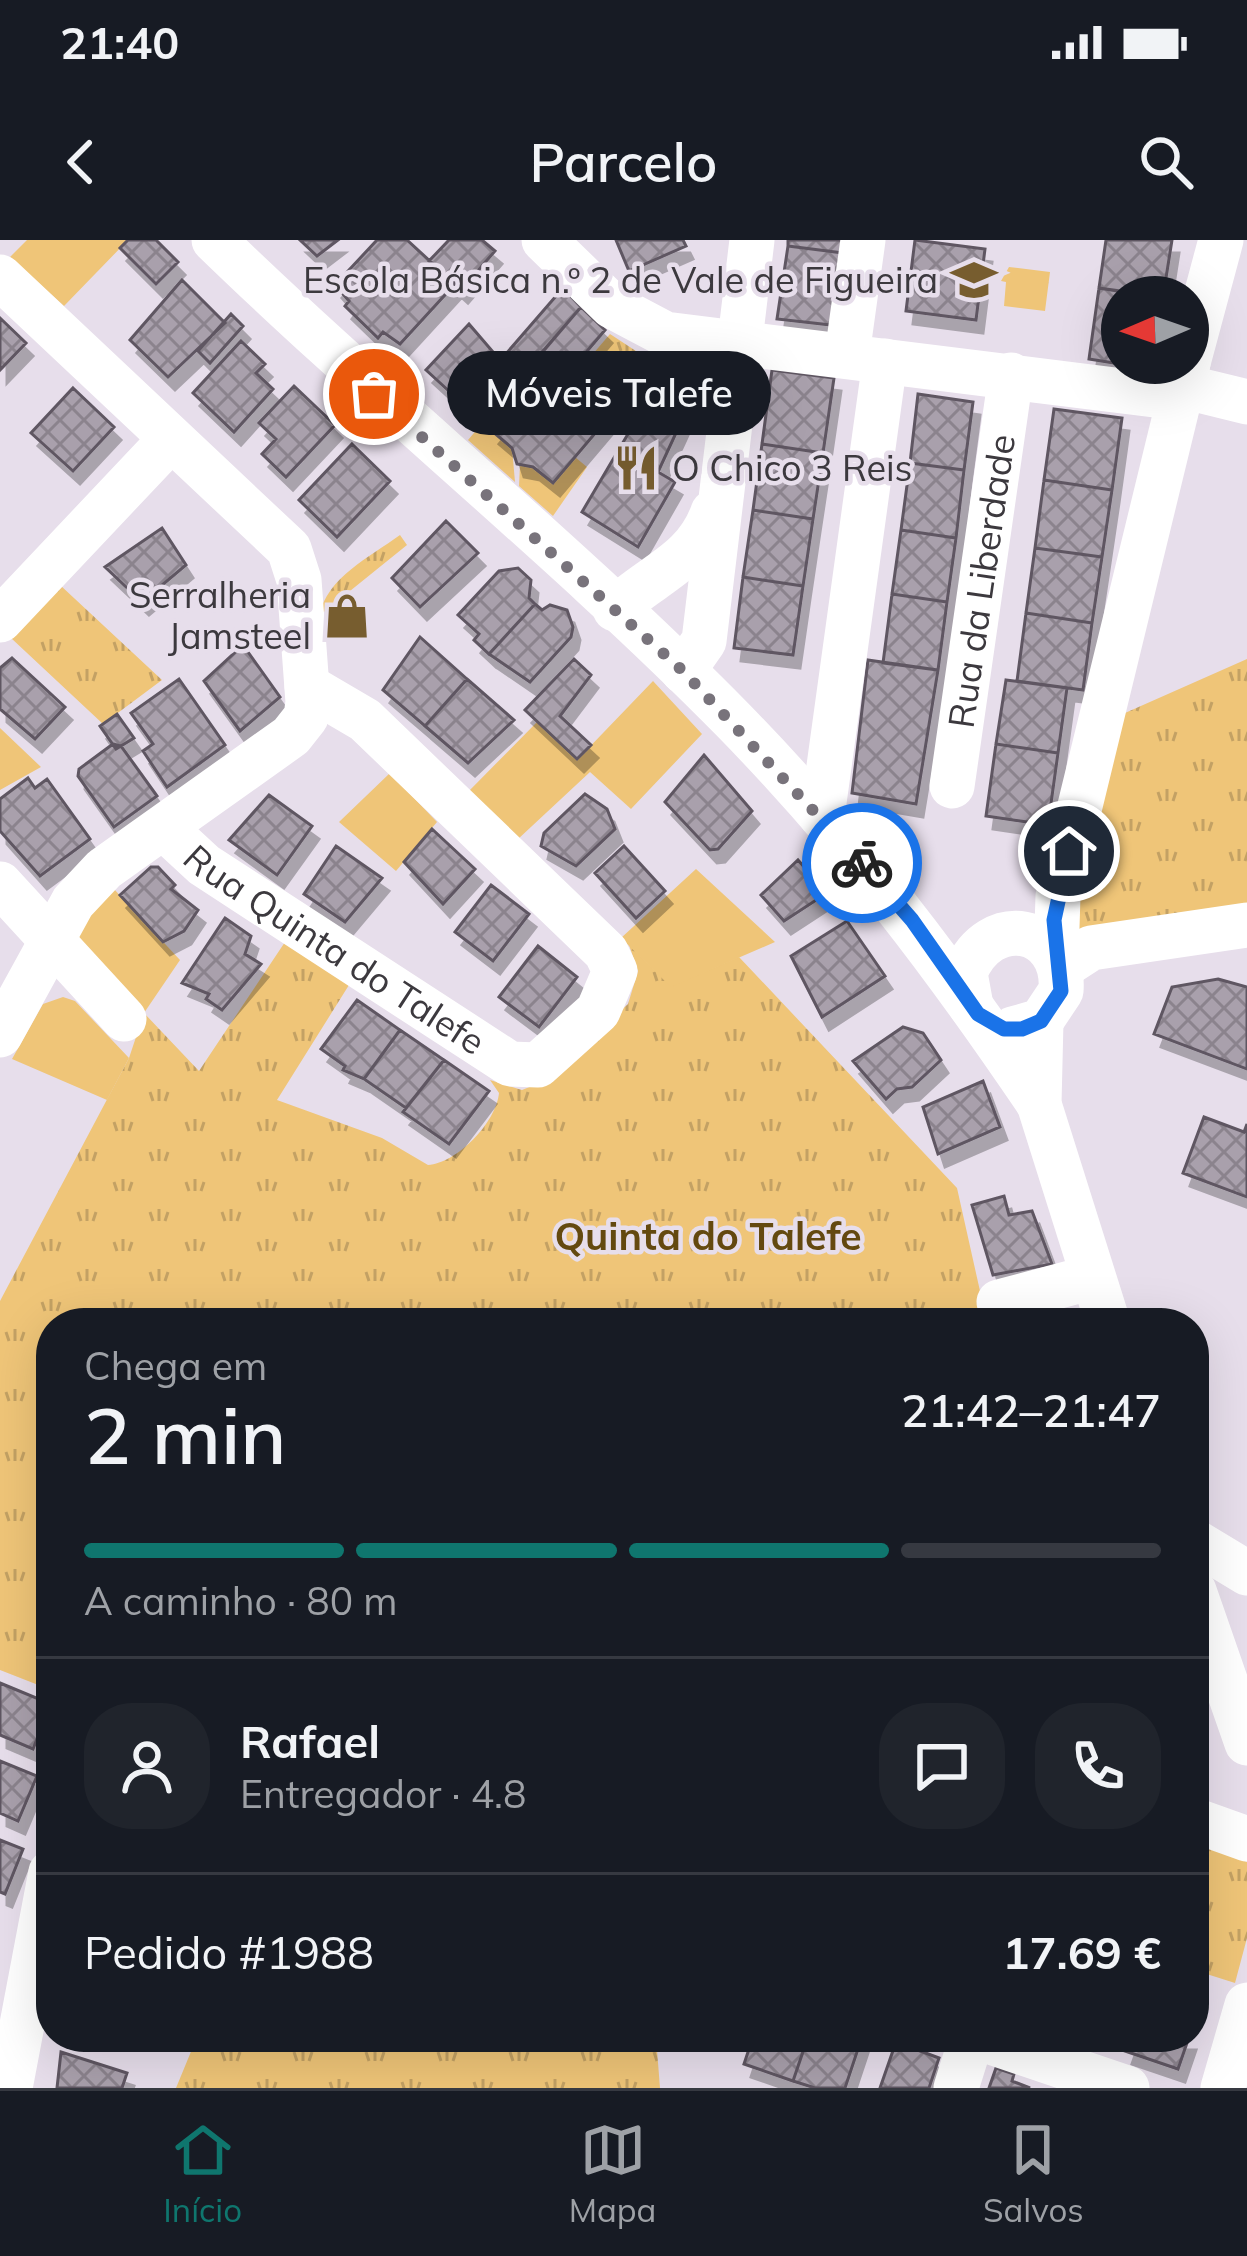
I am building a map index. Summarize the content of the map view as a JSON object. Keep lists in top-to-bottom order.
{
  "streets": {
    "street": ["Rua da Liberdade", "Rua Quinta do Talefe"]
  },
  "districts": ["Quinta do Talefe"],
  "places": {
    "school or university": ["Escola Básica n.º 2 de Vale de Figueira"],
    "other": ["Móveis Talefe"],
    "restaurant": ["O Chico 3 Reis"],
    "shop": ["Serralheria Jamsteel"]
  },
  "north": "left",
  "page": {
    "status": "21:40",
    "header": "Parcelo",
    "bubble": "Móveis Talefe",
    "heading": ["2 min", "Chega em", "21:42–21:47"],
    "panel": [
      "Rafael",
      "Entregador · 4.8",
      "Pedido #1988",
      "17.69 €"
    ],
    "bar": "A caminho · 80 m",
    "tabs": ["Início", "Mapa", "Salvos"]
  }
}
